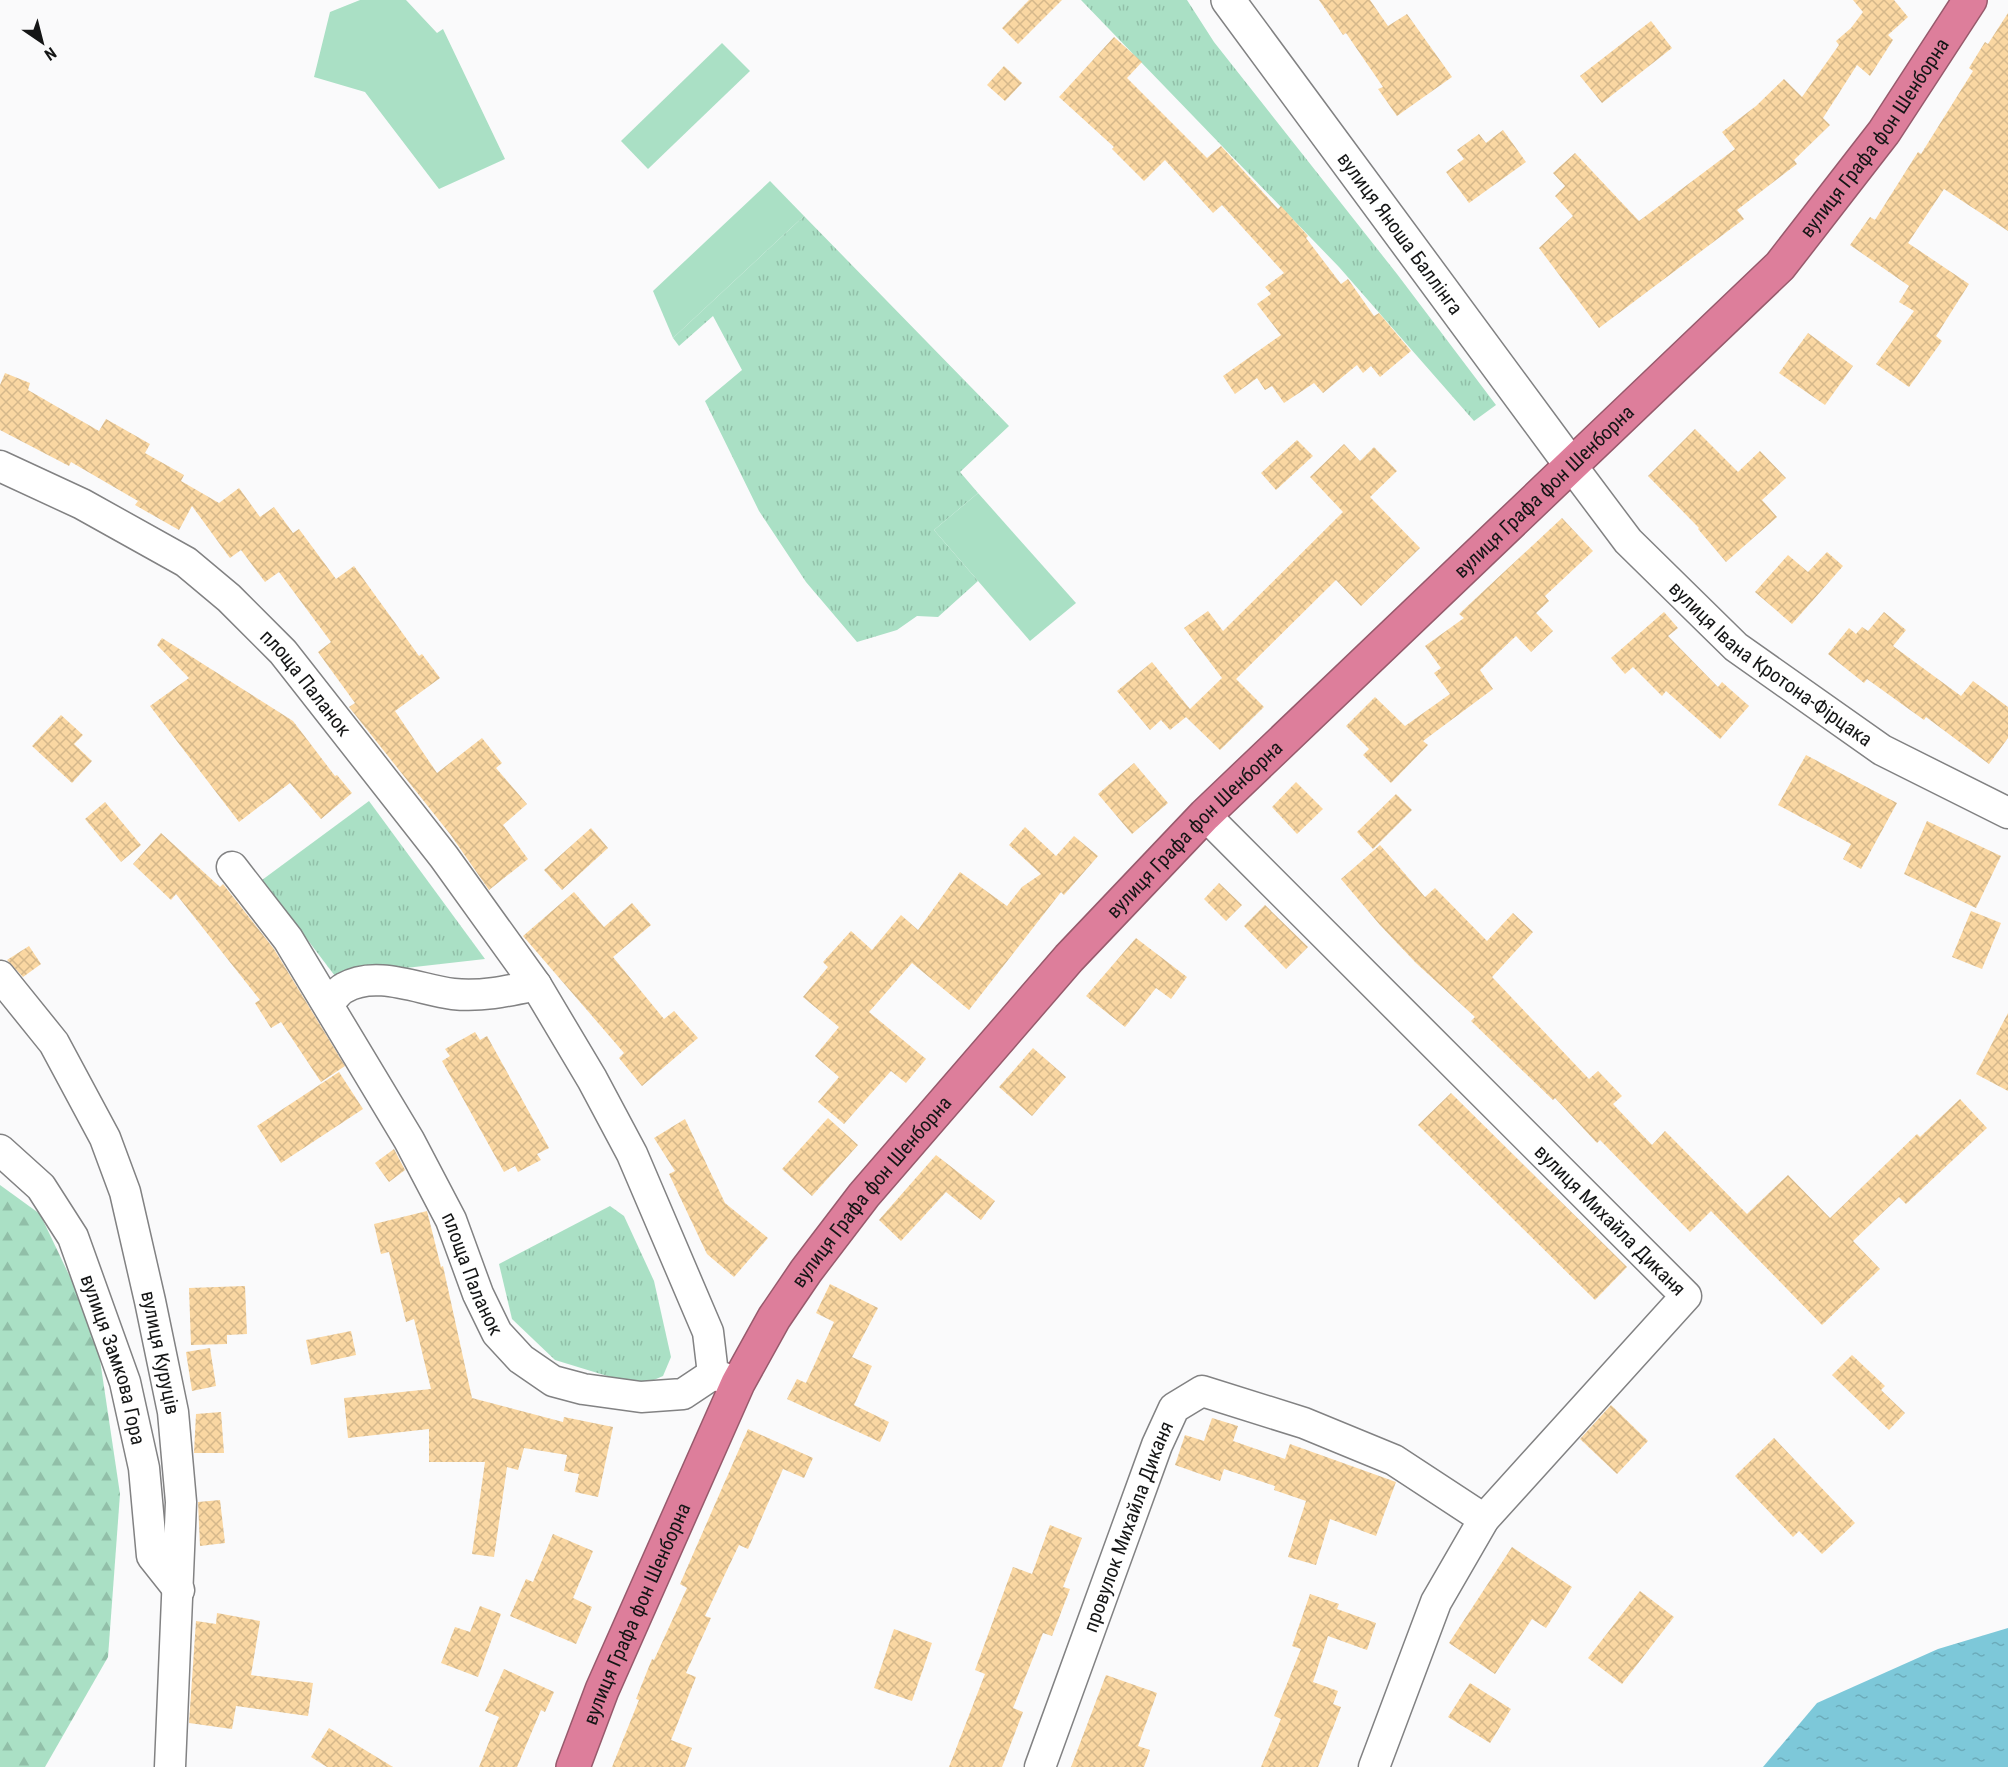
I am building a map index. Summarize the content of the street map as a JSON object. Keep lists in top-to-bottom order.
{
  "streets": {
    "highway": ["вулиця Графа фон Шенборна"],
    "street": [
      "вулиця Яноша Баллінга",
      "вулиця Івана Кротона-Фірцака",
      "площа Паланок",
      "вулиця Михайла Диканя",
      "вулиця Куруців",
      "вулиця Замкова Гора",
      "провулок Михайла Диканя"
    ]
  },
  "crossings": [
    ["вулиця Графа фон Шенборна", "вулиця Яноша Баллінга"],
    ["вулиця Графа фон Шенборна", "вулиця Івана Кротона-Фірцака"],
    ["вулиця Графа фон Шенборна", "площа Паланок"],
    ["вулиця Графа фон Шенборна", "вулиця Михайла Диканя"],
    ["вулиця Яноша Баллінга", "вулиця Івана Кротона-Фірцака"],
    ["вулиця Михайла Диканя", "провулок Михайла Диканя"],
    ["вулиця Куруців", "вулиця Замкова Гора"]
  ],
  "north": "bottom right"
}
